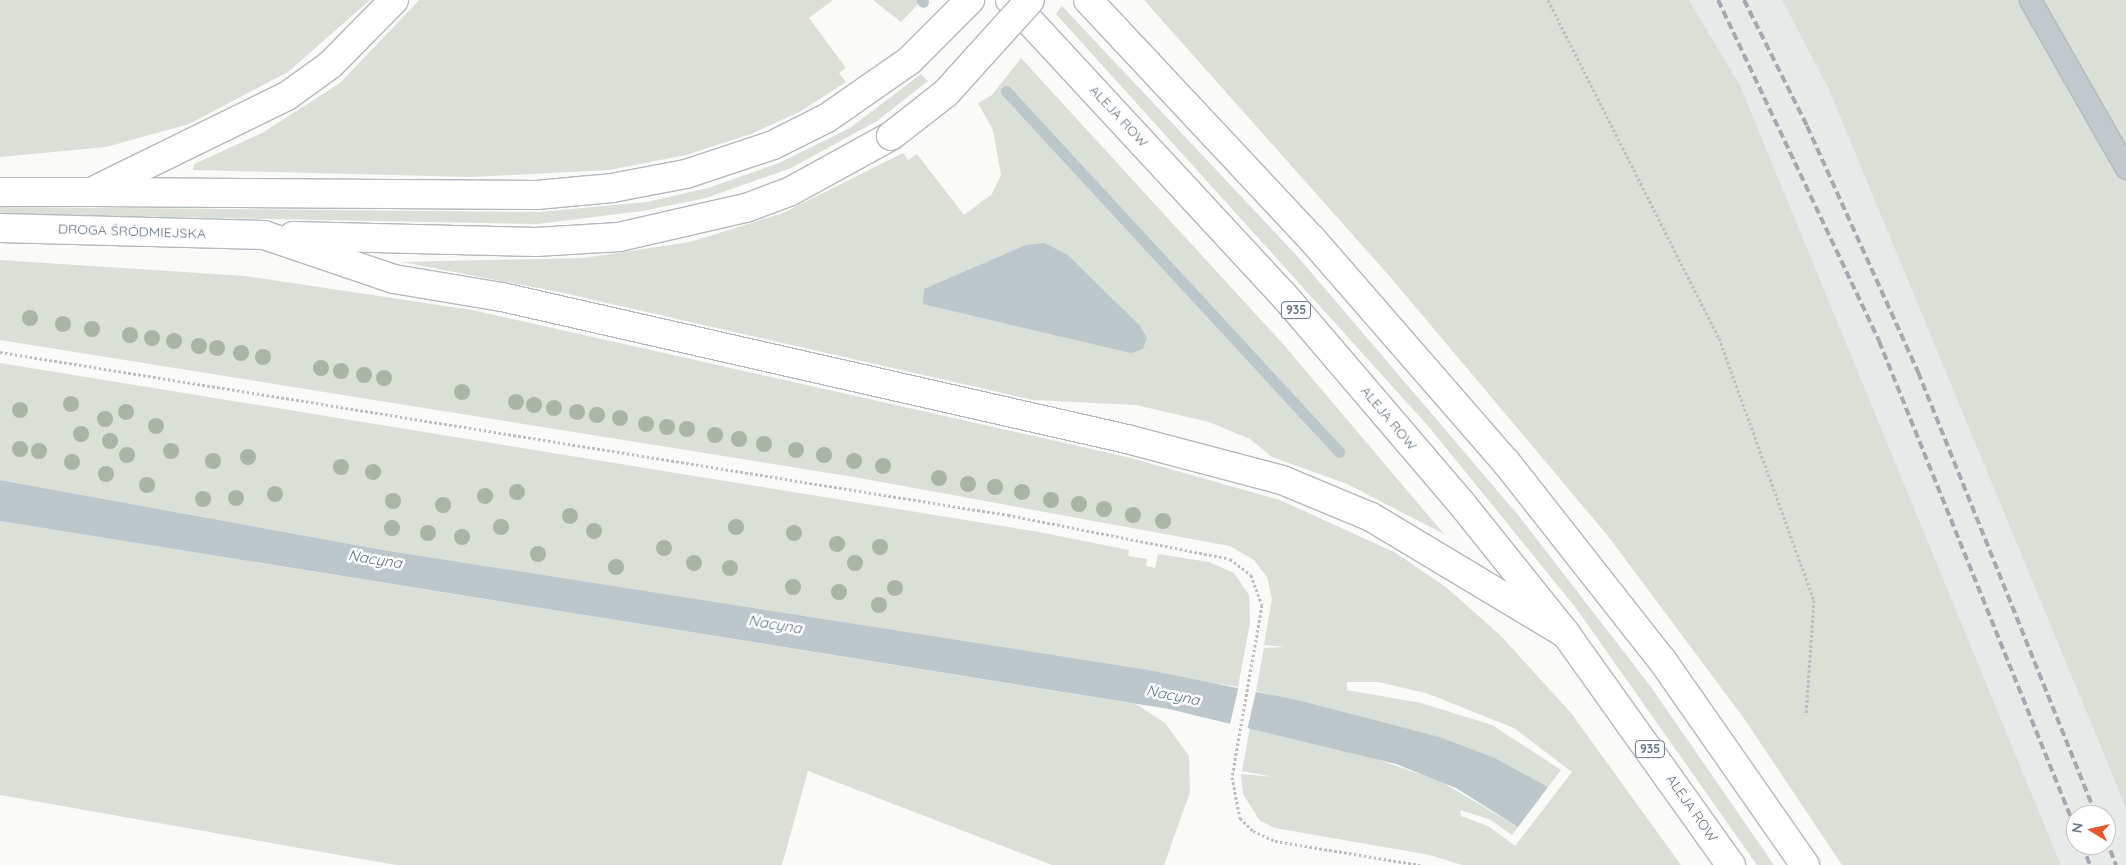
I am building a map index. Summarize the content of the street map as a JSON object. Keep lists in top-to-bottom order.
{
  "streets": {
    "main road": ["ALEJA ROW", "DROGA ŚRÓDMIEJSKA", "935"]
  },
  "water": ["Nacyna"],
  "north": "left"
}
